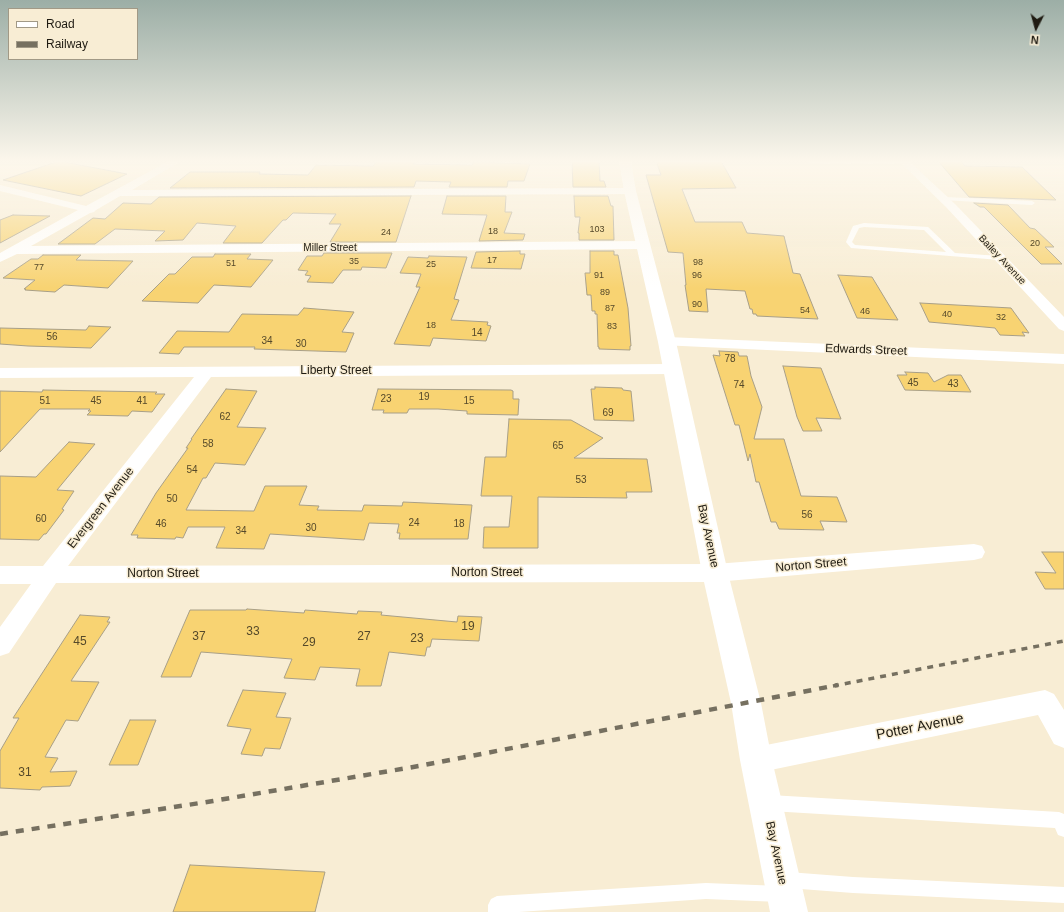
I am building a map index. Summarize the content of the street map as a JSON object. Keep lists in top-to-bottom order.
{
  "streets": {
    "street": [
      "Miller Street",
      "Bailey Avenue",
      "Edwards Street",
      "Liberty Street",
      "Evergreen Avenue",
      "Bay Avenue",
      "Norton Street",
      "Potter Avenue"
    ]
  },
  "crossings": [
    ["Miller Street", "Bay Avenue"],
    ["Edwards Street", "Bay Avenue"],
    ["Liberty Street", "Evergreen Avenue"],
    ["Liberty Street", "Bay Avenue"],
    ["Evergreen Avenue", "Norton Street"],
    ["Bay Avenue", "Norton Street"],
    ["Bay Avenue", "Potter Avenue"]
  ],
  "house_numbers": [
    "103",
    "18",
    "24",
    "20",
    "17",
    "35",
    "98",
    "51",
    "25",
    "77",
    "91",
    "96",
    "89",
    "90",
    "87",
    "54",
    "46",
    "40",
    "32",
    "18",
    "83",
    "14",
    "56",
    "34",
    "30",
    "78",
    "45",
    "43",
    "74",
    "19",
    "23",
    "51",
    "45",
    "41",
    "15",
    "69",
    "62",
    "58",
    "65",
    "54",
    "53",
    "50",
    "56",
    "60",
    "24",
    "46",
    "18",
    "30",
    "34",
    "19",
    "33",
    "37",
    "27",
    "23",
    "45",
    "29",
    "31"
  ],
  "legend": ["Road", "Railway"],
  "north": "bottom"
}
